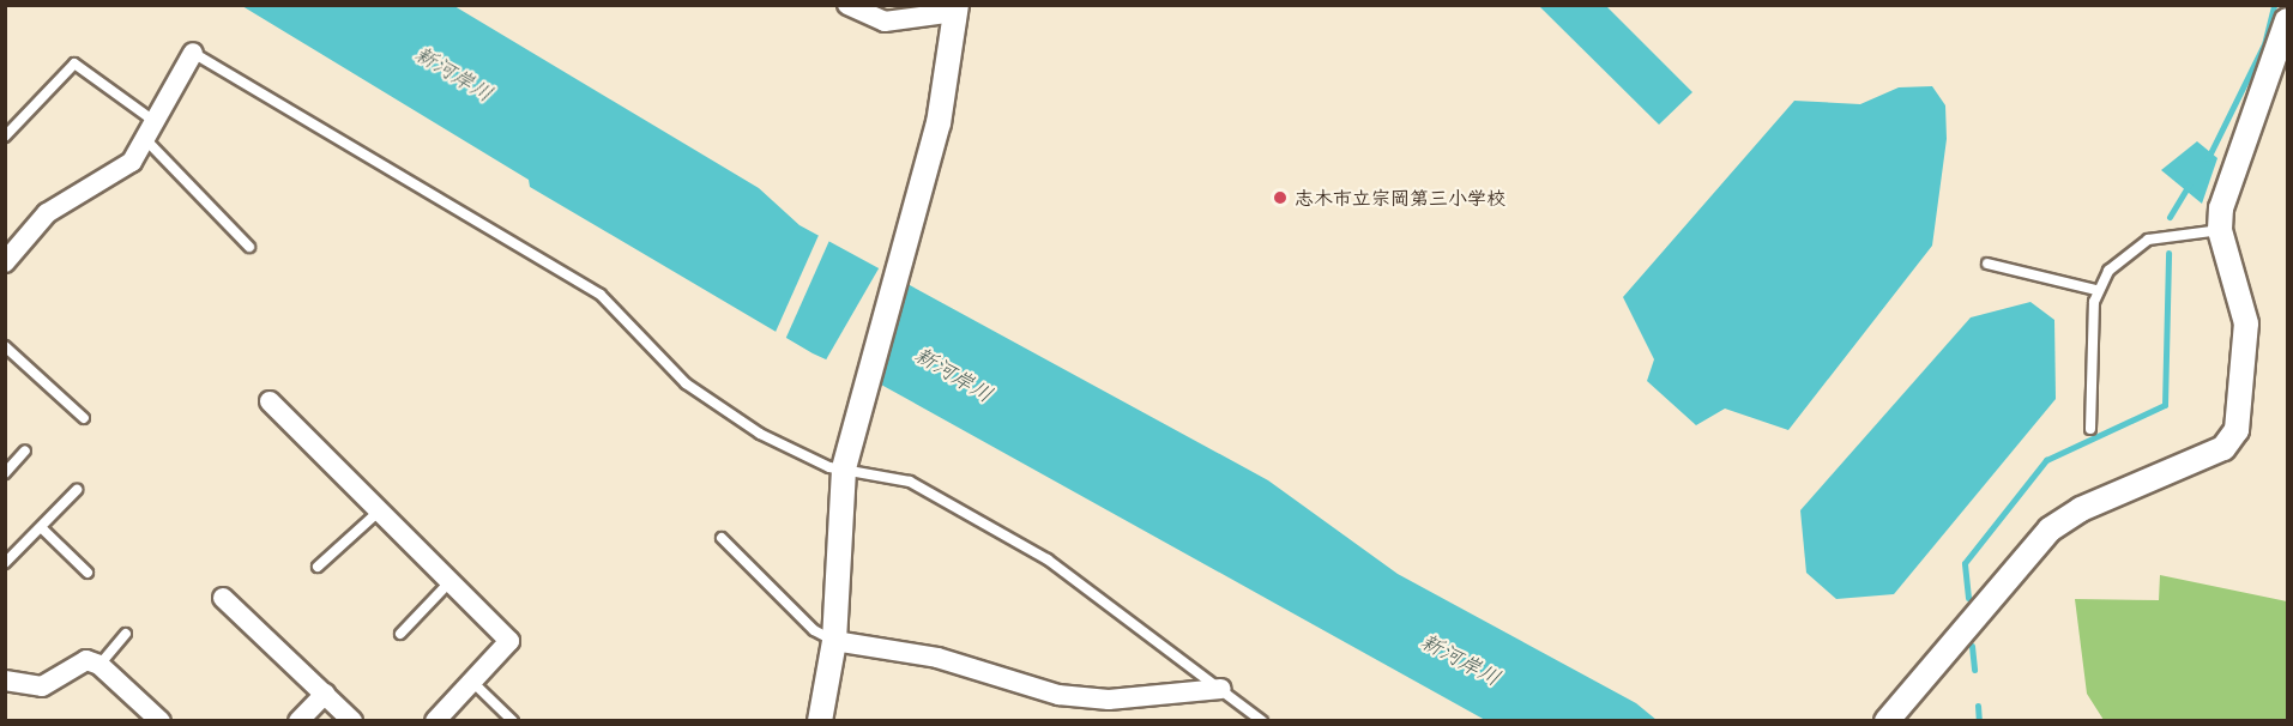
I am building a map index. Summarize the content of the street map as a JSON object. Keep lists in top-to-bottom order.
{
  "water": ["新河岸川"],
  "places": ["志木市立宗岡第三小学校"]
}
